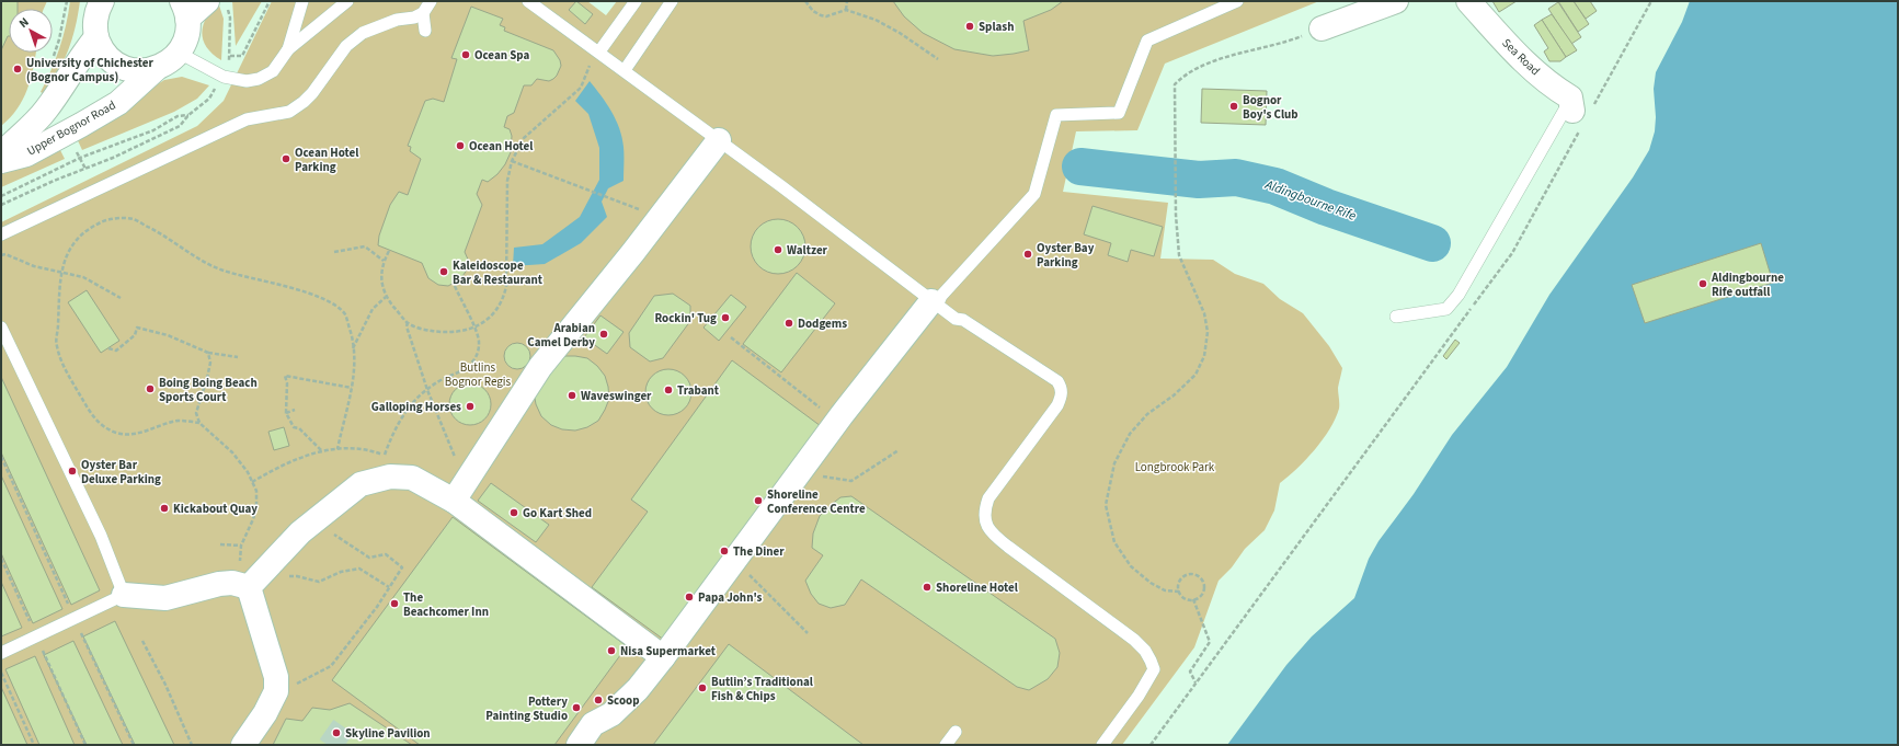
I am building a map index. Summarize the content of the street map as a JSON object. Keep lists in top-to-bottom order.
{
  "streets": {
    "street": ["Sea Road", "Upper Bognor Road"]
  },
  "water": ["Aldingbourne Rife"],
  "parks": ["Butlins Bognor Regis", "Longbrook Park"],
  "places": [
    "Splash",
    "Ocean Spa",
    "University of Chichester (Bognor Campus)",
    "Bognor Boy's Club",
    "Ocean Hotel",
    "Ocean Hotel Parking",
    "Waltzer",
    "Oyster Bay Parking",
    "Kaleidoscope Bar & Restaurant",
    "Aldingbourne Rife outfall",
    "Rockin' Tug",
    "Dodgems",
    "Arabian Camel Derby",
    "Boing Boing Beach Sports Court",
    "Trabant",
    "Waveswinger",
    "Galloping Horses",
    "Oyster Bar Deluxe Parking",
    "Shoreline Conference Centre",
    "Kickabout Quay",
    "Go Kart Shed",
    "The Diner",
    "Shoreline Hotel",
    "Papa John's",
    "The Beachcomer Inn",
    "Nisa Supermarket",
    "Butlin’s Traditional Fish & Chips",
    "Scoop",
    "Pottery Painting Studio",
    "Skyline Pavilion"
  ],
  "north": "top left"
}
